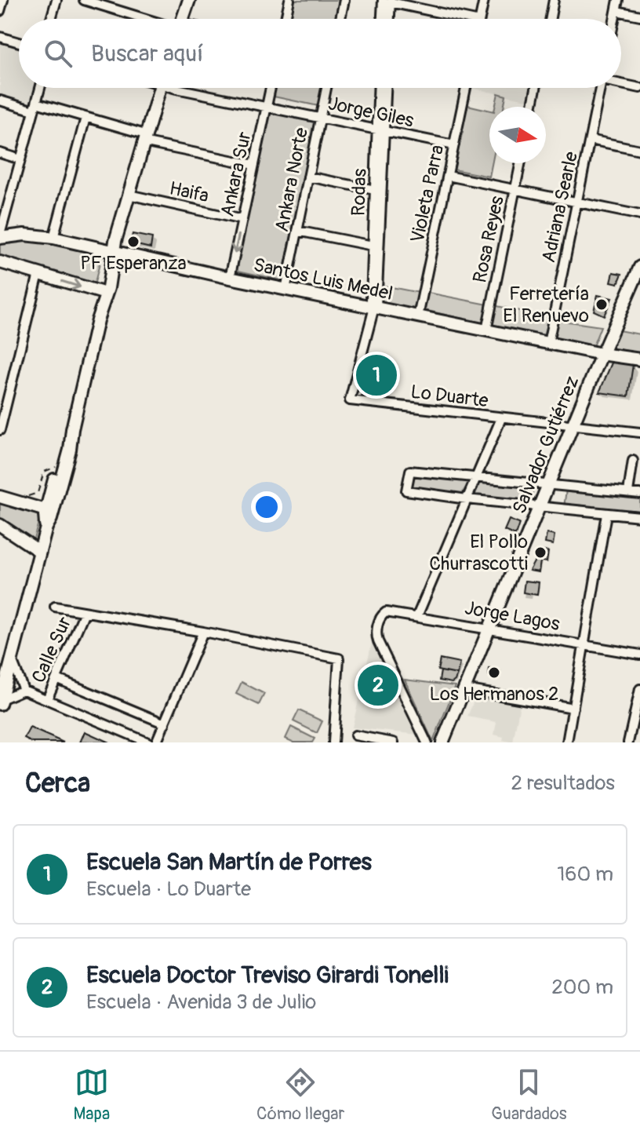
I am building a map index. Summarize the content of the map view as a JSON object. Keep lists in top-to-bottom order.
{
  "streets": {
    "main road": ["Santos Luis Medel", "Salvador Gutiérrez"],
    "street": [
      "Jorge Giles",
      "Ankara Sur",
      "Ankara Norte",
      "Haifa",
      "Rodas",
      "Violeta Parra",
      "Adriana Searle",
      "Rosa Reyes",
      "Lo Duarte",
      "Jorge Lagos",
      "Calle Sur"
    ]
  },
  "crossings": [
    ["Jorge Giles", "Ankara Sur"],
    ["Jorge Giles", "Ankara Norte"],
    ["Jorge Giles", "Rodas"],
    ["Jorge Giles", "Violeta Parra"],
    ["Ankara Sur", "Haifa"],
    ["Ankara Sur", "Santos Luis Medel"],
    ["Ankara Norte", "Santos Luis Medel"],
    ["Rodas", "Santos Luis Medel"],
    ["Rodas", "Lo Duarte"],
    ["Violeta Parra", "Santos Luis Medel"],
    ["Adriana Searle", "Santos Luis Medel"],
    ["Rosa Reyes", "Santos Luis Medel"],
    ["Santos Luis Medel", "Lo Duarte"],
    ["Santos Luis Medel", "Salvador Gutiérrez"],
    ["Lo Duarte", "Salvador Gutiérrez"],
    ["Salvador Gutiérrez", "Jorge Lagos"]
  ],
  "places": [
    "PF Esperanza",
    "Ferretería El Renuevo",
    "El Pollo Churrascotti",
    "Los Hermanos 2"
  ],
  "north": "right",
  "page": {
    "search": "Buscar aquí",
    "pins": ["1", "2"],
    "heading": ["Cerca", "2 resultados"],
    "list": [
      {
        "mark": "1",
        "name": "Escuela San Martín de Porres",
        "note": "Escuela · Lo Duarte",
        "value": "160 m"
      },
      {
        "mark": "2",
        "name": "Escuela Doctor Treviso Girardi Tonelli",
        "note": "Escuela · Avenida 3 de Julio",
        "value": "200 m"
      }
    ],
    "nav": ["Mapa", "Cómo llegar", "Guardados"]
  }
}
